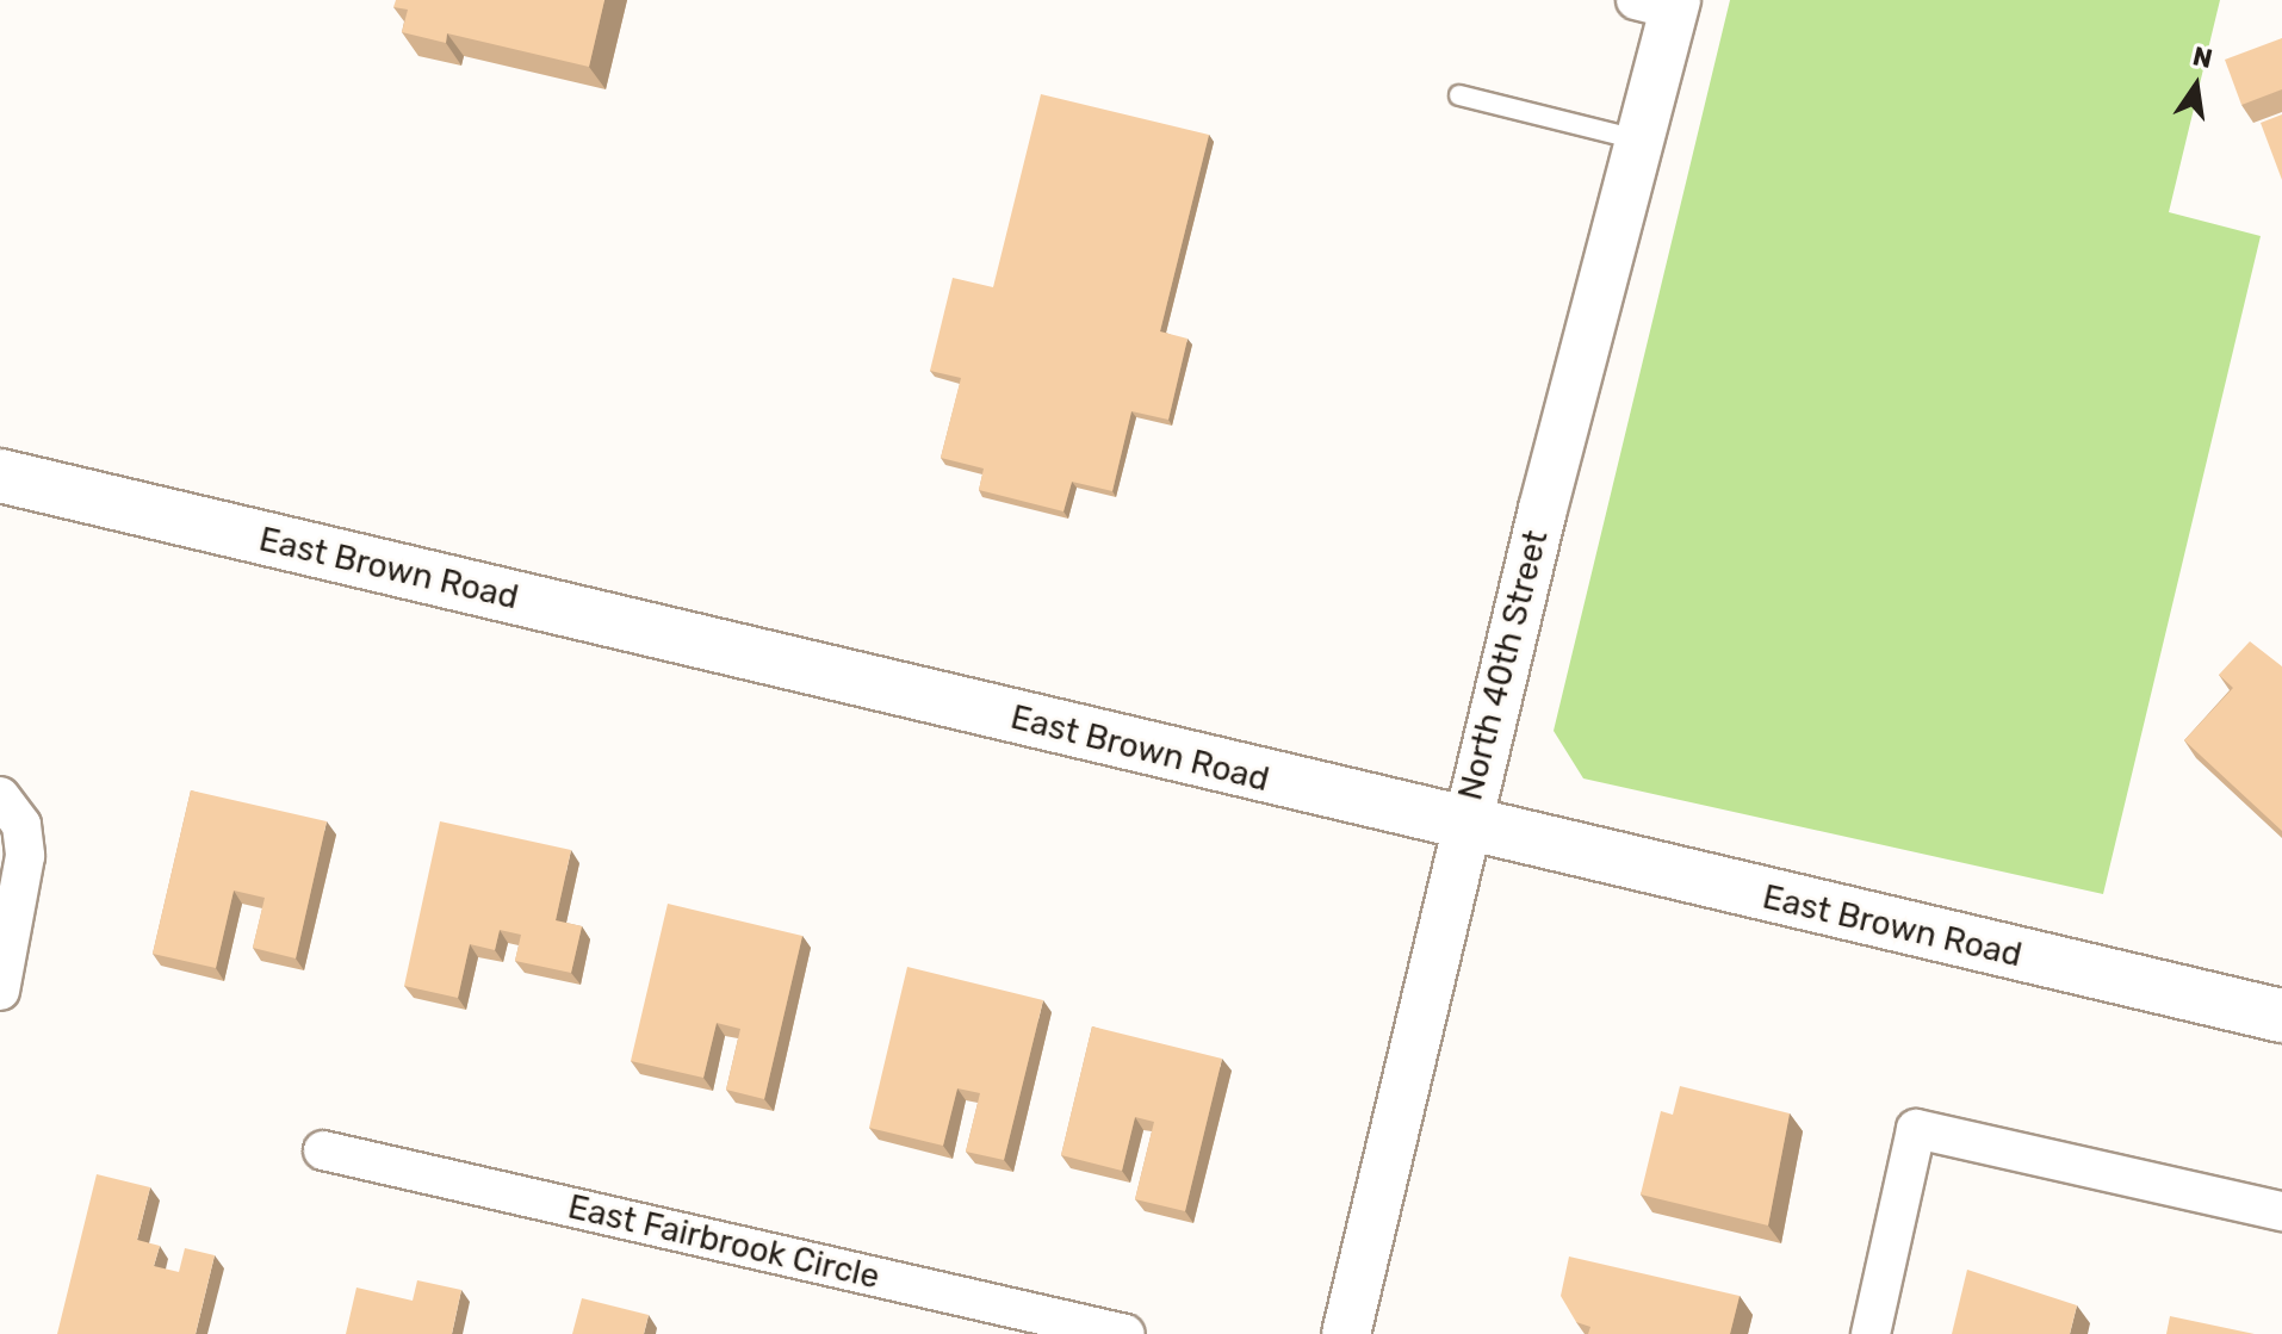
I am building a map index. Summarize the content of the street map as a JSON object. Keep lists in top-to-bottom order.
{
  "streets": {
    "main road": ["East Brown Road"],
    "street": ["North 40th Street", "East Fairbrook Circle"]
  },
  "crossings": [
    ["East Brown Road", "North 40th Street"]
  ],
  "north": "top"
}
